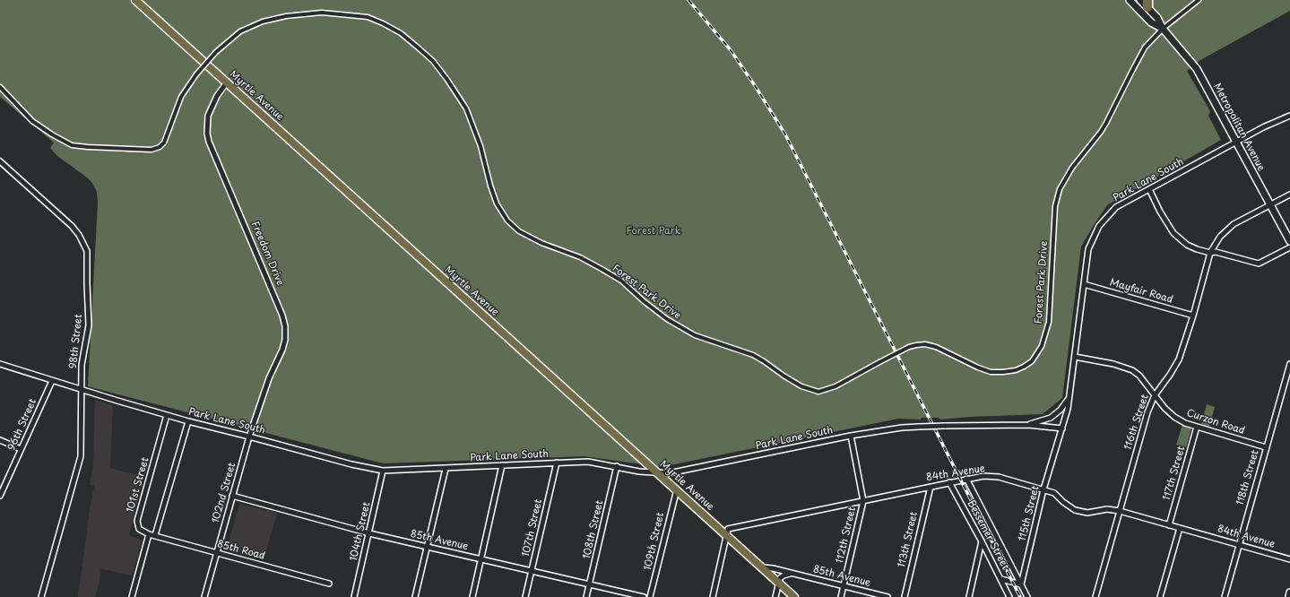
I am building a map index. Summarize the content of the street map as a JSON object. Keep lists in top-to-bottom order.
{
  "streets": {
    "main road": ["Myrtle Avenue", "Metropolitan Avenue"],
    "street": [
      "Park Lane South",
      "Freedom Drive",
      "Forest Park Drive",
      "Mayfair Road",
      "98th Street",
      "116th Street",
      "Curzon Road",
      "96th Street",
      "84th Avenue",
      "117th Street",
      "118th Street",
      "101st Street",
      "102nd Street",
      "115th Street",
      "107th Street",
      "108th Street",
      "104th Street",
      "112th Street",
      "Bessemer Street",
      "113th Street",
      "85th Avenue",
      "109th Street",
      "85th Road"
    ]
  },
  "crossings": [
    ["Myrtle Avenue", "Park Lane South"],
    ["Myrtle Avenue", "Freedom Drive"],
    ["Myrtle Avenue", "84th Avenue"],
    ["Myrtle Avenue", "85th Avenue"],
    ["Myrtle Avenue", "109th Street"],
    ["Metropolitan Avenue", "Park Lane South"],
    ["Metropolitan Avenue", "Forest Park Drive"],
    ["Metropolitan Avenue", "116th Street"],
    ["Park Lane South", "Freedom Drive"],
    ["Park Lane South", "Mayfair Road"],
    ["Park Lane South", "98th Street"],
    ["Park Lane South", "Curzon Road"],
    ["Park Lane South", "96th Street"],
    ["Park Lane South", "101st Street"],
    ["Park Lane South", "102nd Street"],
    ["Park Lane South", "115th Street"],
    ["Park Lane South", "107th Street"],
    ["Park Lane South", "108th Street"],
    ["Park Lane South", "104th Street"],
    ["Park Lane South", "112th Street"],
    ["Freedom Drive", "102nd Street"],
    ["Mayfair Road", "116th Street"],
    ["116th Street", "Curzon Road"],
    ["116th Street", "84th Avenue"],
    ["Curzon Road", "117th Street"],
    ["Curzon Road", "118th Street"],
    ["84th Avenue", "117th Street"],
    ["84th Avenue", "118th Street"],
    ["84th Avenue", "115th Street"],
    ["84th Avenue", "112th Street"],
    ["84th Avenue", "Bessemer Street"],
    ["84th Avenue", "113th Street"],
    ["101st Street", "85th Road"],
    ["102nd Street", "85th Avenue"],
    ["102nd Street", "85th Road"],
    ["107th Street", "85th Avenue"],
    ["108th Street", "85th Avenue"],
    ["104th Street", "85th Avenue"],
    ["112th Street", "85th Avenue"]
  ],
  "parks": ["Forest Park"]
}
